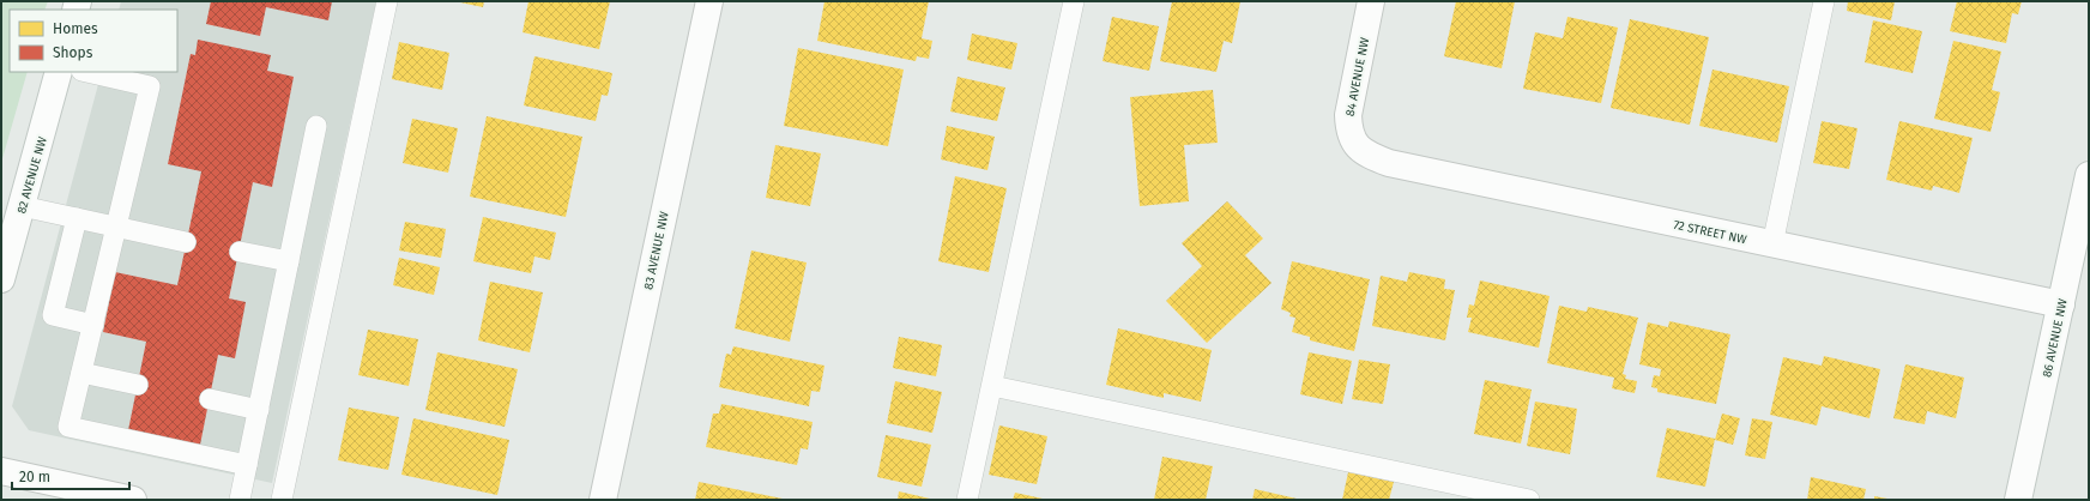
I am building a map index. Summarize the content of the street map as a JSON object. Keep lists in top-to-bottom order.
{
  "streets": {
    "street": [
      "84 AVENUE NW",
      "82 AVENUE NW",
      "72 STREET NW",
      "83 AVENUE NW",
      "86 AVENUE NW"
    ]
  },
  "crossings": [
    ["84 AVENUE NW", "72 STREET NW"],
    ["72 STREET NW", "86 AVENUE NW"]
  ],
  "legend": ["Homes", "Shops"],
  "scale_bar": "20 m"
}
